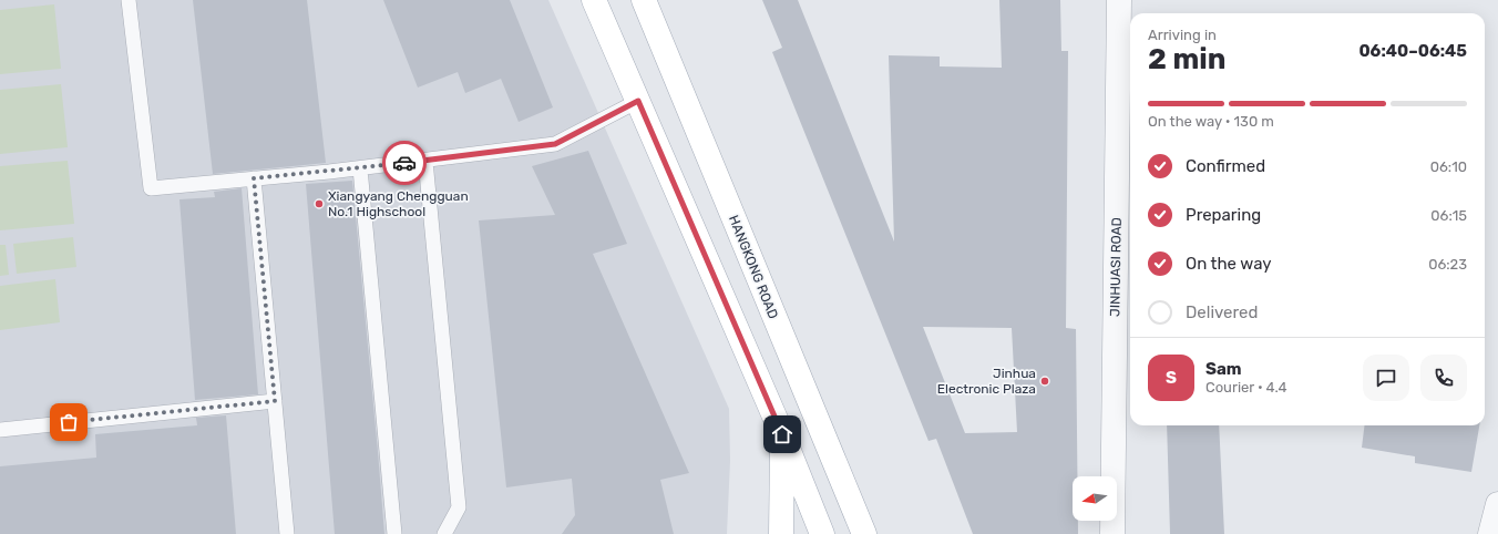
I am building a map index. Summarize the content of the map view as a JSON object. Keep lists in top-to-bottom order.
{
  "streets": {
    "main road": ["HANGKONG ROAD"],
    "street": ["JINHUASI ROAD"]
  },
  "places": ["Xiangyang Chengguan No.1 Highschool", "Jinhua Electronic Plaza"],
  "north": "left",
  "page": {
    "heading": ["2 min", "Arriving in", "06:40–06:45"],
    "panel": ["Sam", "Courier · 4.4"],
    "bar": "On the way · 130 m",
    "list": [
      ["Confirmed", "06:10"],
      ["Preparing", "06:15"],
      ["On the way", "06:23"],
      "Delivered"
    ],
    "round": "S"
  }
}
